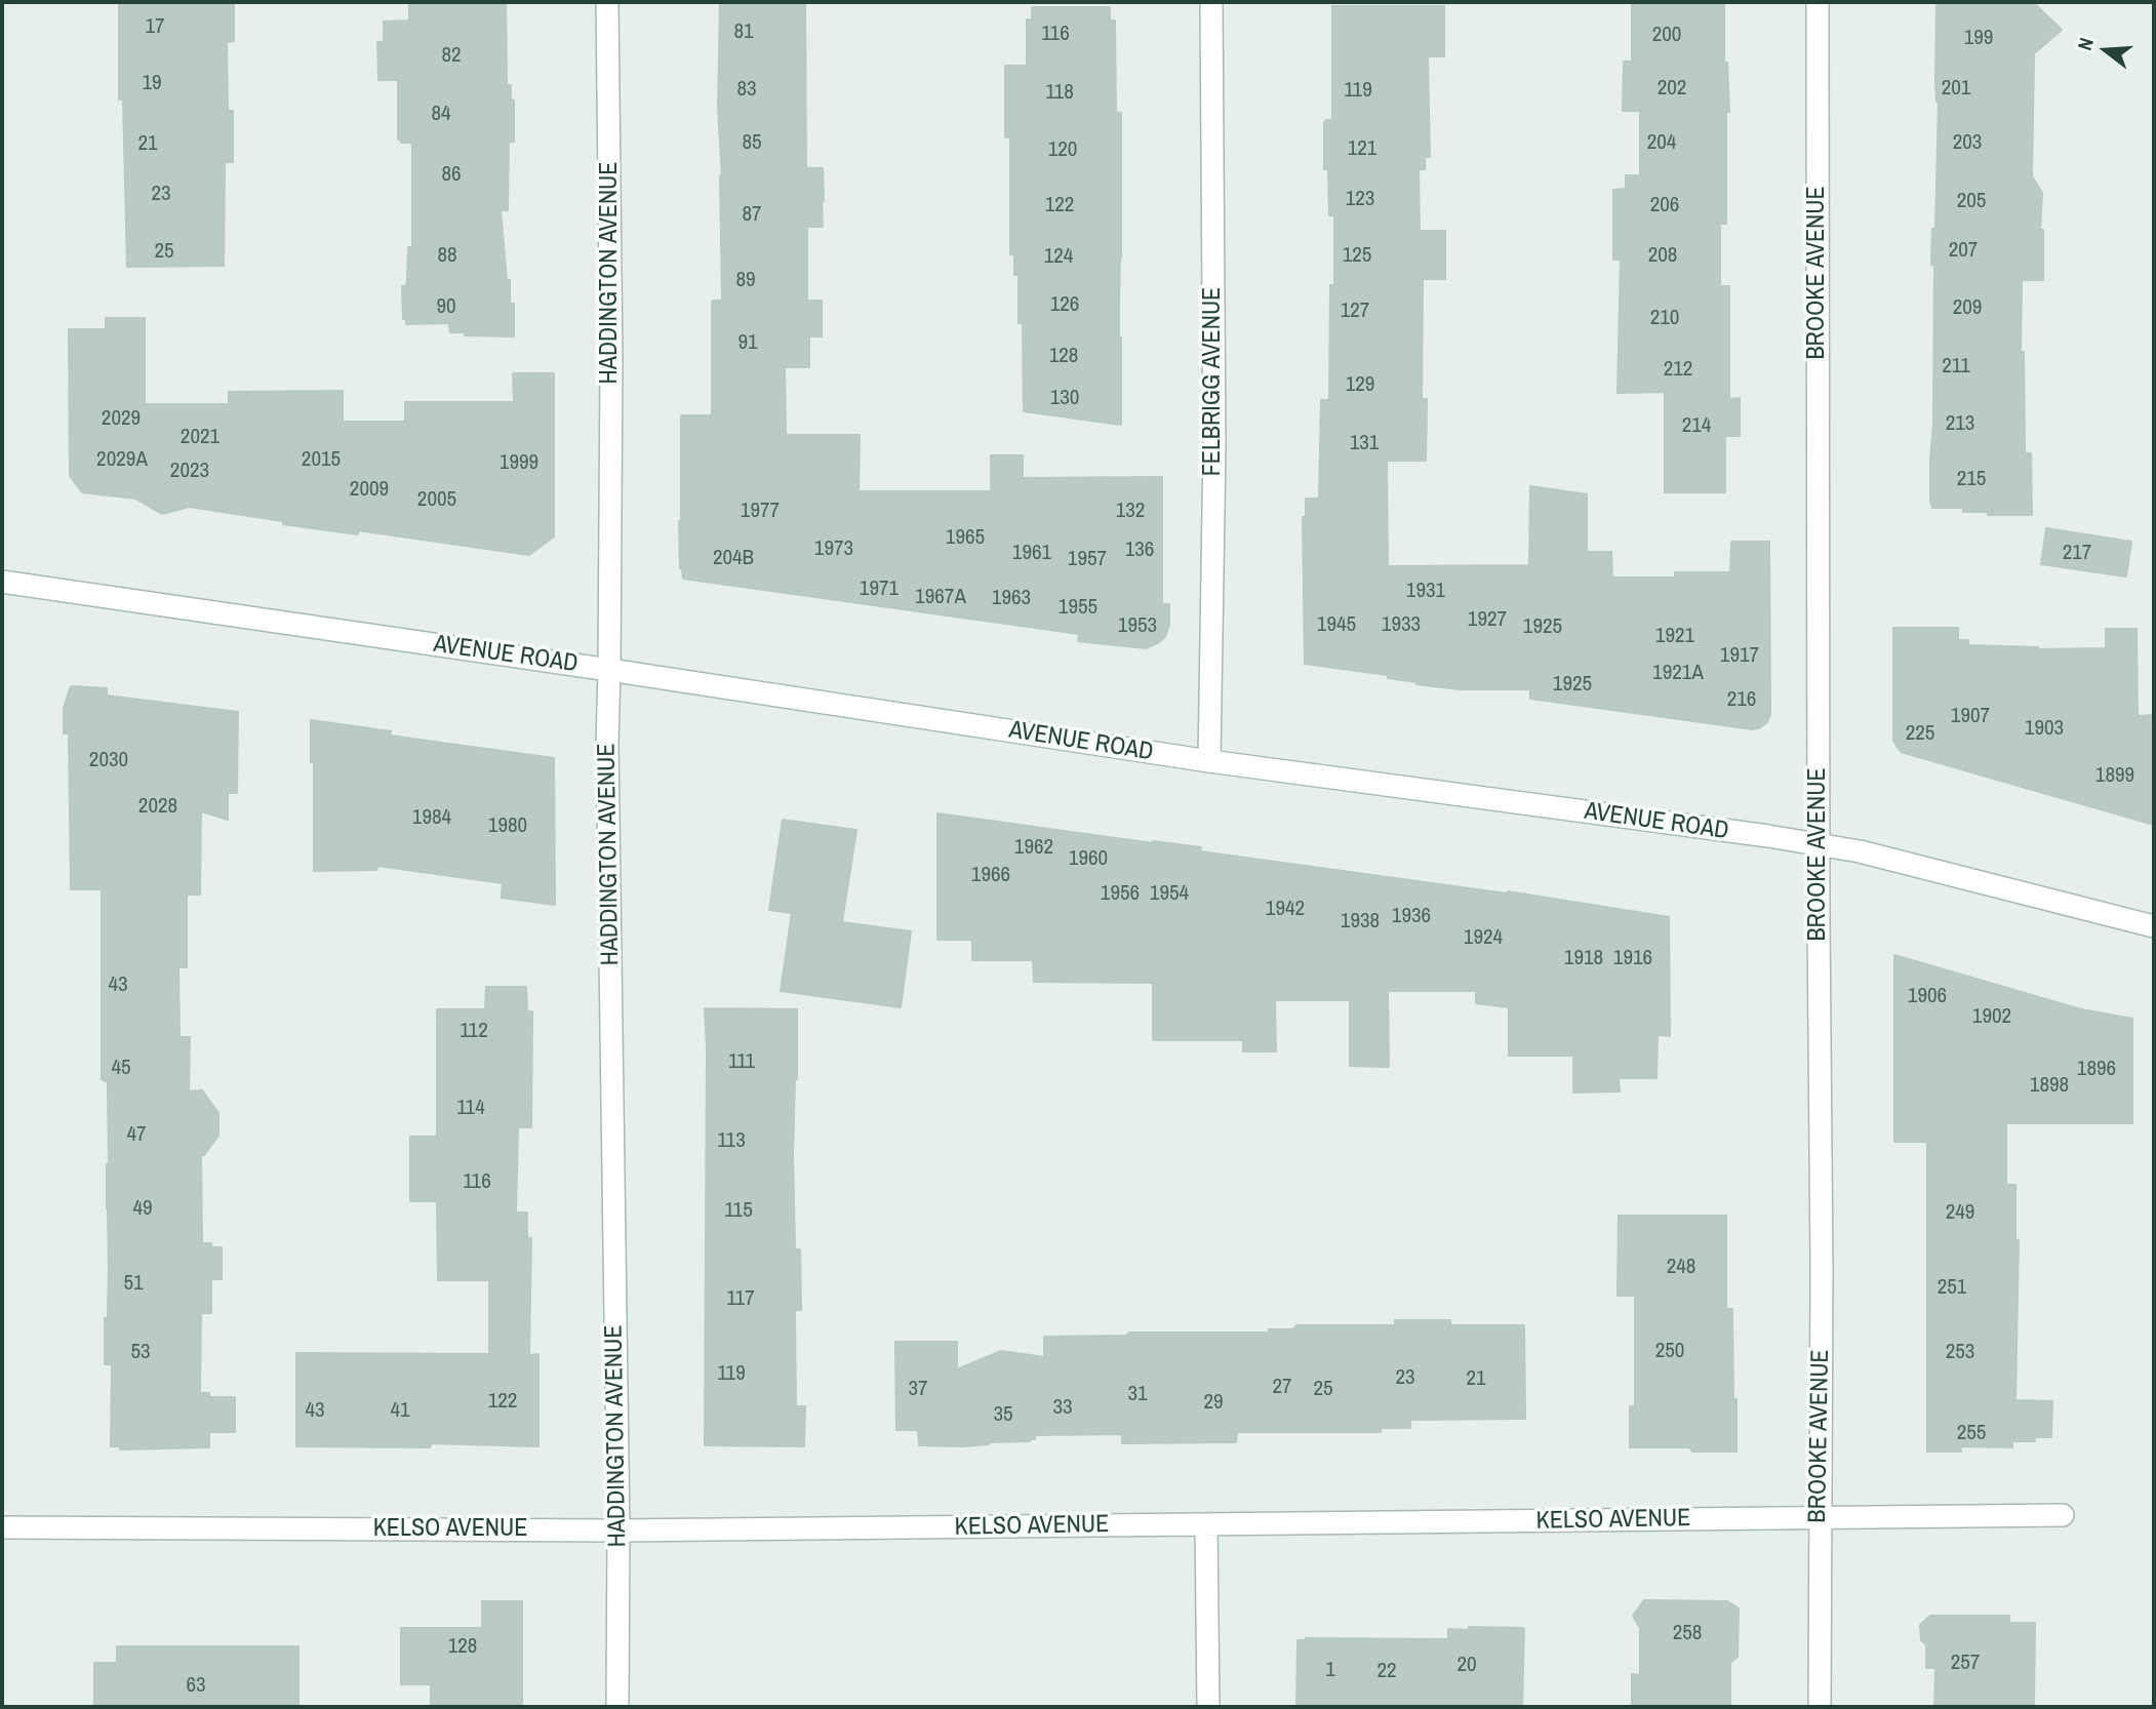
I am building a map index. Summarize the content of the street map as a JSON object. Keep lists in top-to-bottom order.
{
  "streets": {
    "street": [
      "HADDINGTON AVENUE",
      "BROOKE AVENUE",
      "FELBRIGG AVENUE",
      "AVENUE ROAD",
      "KELSO AVENUE"
    ]
  },
  "crossings": [
    ["HADDINGTON AVENUE", "AVENUE ROAD"],
    ["HADDINGTON AVENUE", "KELSO AVENUE"],
    ["BROOKE AVENUE", "AVENUE ROAD"],
    ["BROOKE AVENUE", "KELSO AVENUE"],
    ["FELBRIGG AVENUE", "AVENUE ROAD"]
  ],
  "house_numbers": [
    "17",
    "81",
    "116",
    "200",
    "199",
    "82",
    "19",
    "202",
    "201",
    "83",
    "119",
    "118",
    "84",
    "85",
    "204",
    "203",
    "21",
    "121",
    "120",
    "86",
    "23",
    "123",
    "205",
    "122",
    "206",
    "87",
    "207",
    "25",
    "88",
    "125",
    "208",
    "124",
    "89",
    "126",
    "90",
    "209",
    "127",
    "210",
    "91",
    "128",
    "211",
    "212",
    "129",
    "130",
    "2029",
    "213",
    "214",
    "2021",
    "131",
    "2029A",
    "2015",
    "1999",
    "2023",
    "215",
    "2009",
    "2005",
    "1977",
    "132",
    "1965",
    "1973",
    "136",
    "1961",
    "217",
    "204B",
    "1957",
    "1971",
    "1931",
    "1967A",
    "1963",
    "1955",
    "1927",
    "1945",
    "1933",
    "1953",
    "1925",
    "1921",
    "1917",
    "1921A",
    "1925",
    "216",
    "1907",
    "1903",
    "225",
    "2030",
    "1899",
    "2028",
    "1984",
    "1980",
    "1962",
    "1960",
    "1966",
    "1956",
    "1954",
    "1942",
    "1936",
    "1938",
    "1924",
    "1918",
    "1916",
    "43",
    "1906",
    "1902",
    "112",
    "111",
    "45",
    "1896",
    "1898",
    "114",
    "47",
    "113",
    "116",
    "49",
    "115",
    "249",
    "248",
    "51",
    "251",
    "117",
    "250",
    "53",
    "253",
    "119",
    "23",
    "21",
    "27",
    "37",
    "25",
    "31",
    "122",
    "29",
    "33",
    "43",
    "41",
    "35",
    "255",
    "258",
    "128",
    "257",
    "20",
    "1",
    "22",
    "63"
  ],
  "north": "left"
}
